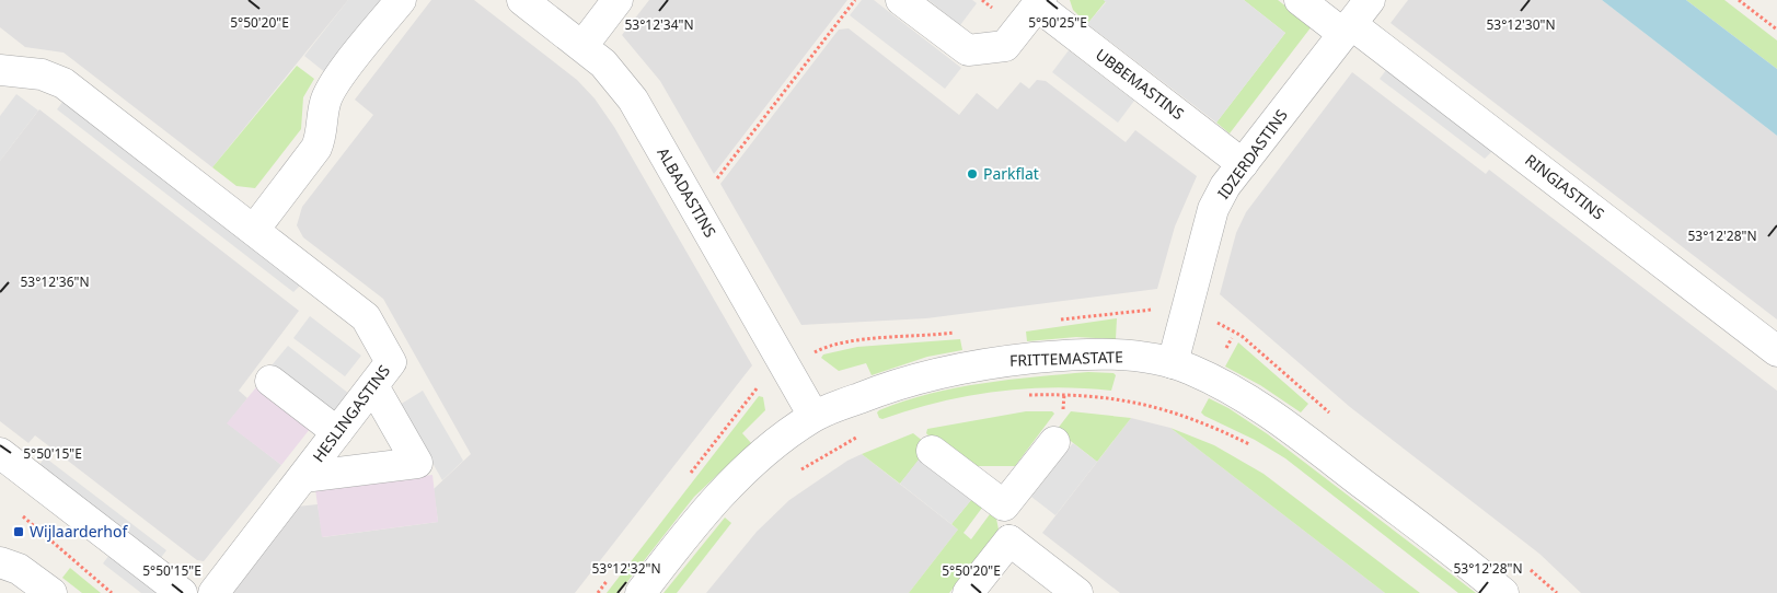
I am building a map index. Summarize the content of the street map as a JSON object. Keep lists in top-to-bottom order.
{
  "streets": {
    "street": [
      "UBBEMASTINS",
      "IDZERDASTINS",
      "RINGIASTINS",
      "ALBADASTINS",
      "FRITTEMASTATE",
      "HESLINGASTINS"
    ]
  },
  "crossings": [
    ["UBBEMASTINS", "IDZERDASTINS"],
    ["IDZERDASTINS", "RINGIASTINS"],
    ["IDZERDASTINS", "FRITTEMASTATE"],
    ["ALBADASTINS", "FRITTEMASTATE"]
  ],
  "places": {
    "other": ["Parkflat"],
    "transit": ["Wijlaarderhof"]
  },
  "coordinates": [
    "5°50'20\"E",
    "5°50'25\"E",
    "53°12'34\"N",
    "53°12'30\"N",
    "53°12'28\"N",
    "53°12'36\"N",
    "5°50'15\"E",
    "53°12'32\"N"
  ]
}
